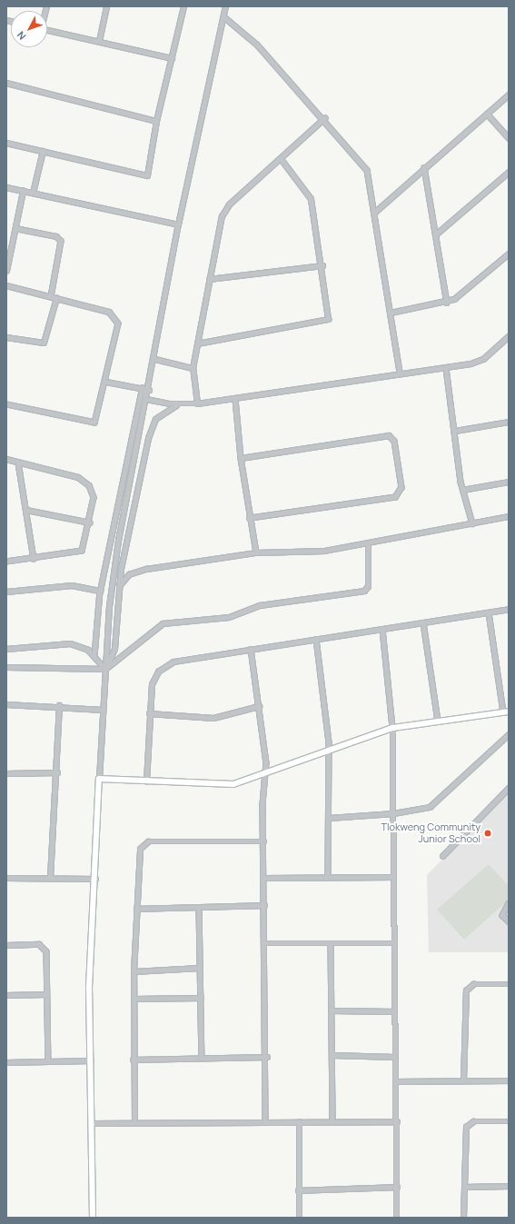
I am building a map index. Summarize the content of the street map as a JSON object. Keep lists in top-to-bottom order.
{
  "places": ["Tlokweng Community Junior School"],
  "north": "bottom left"
}
